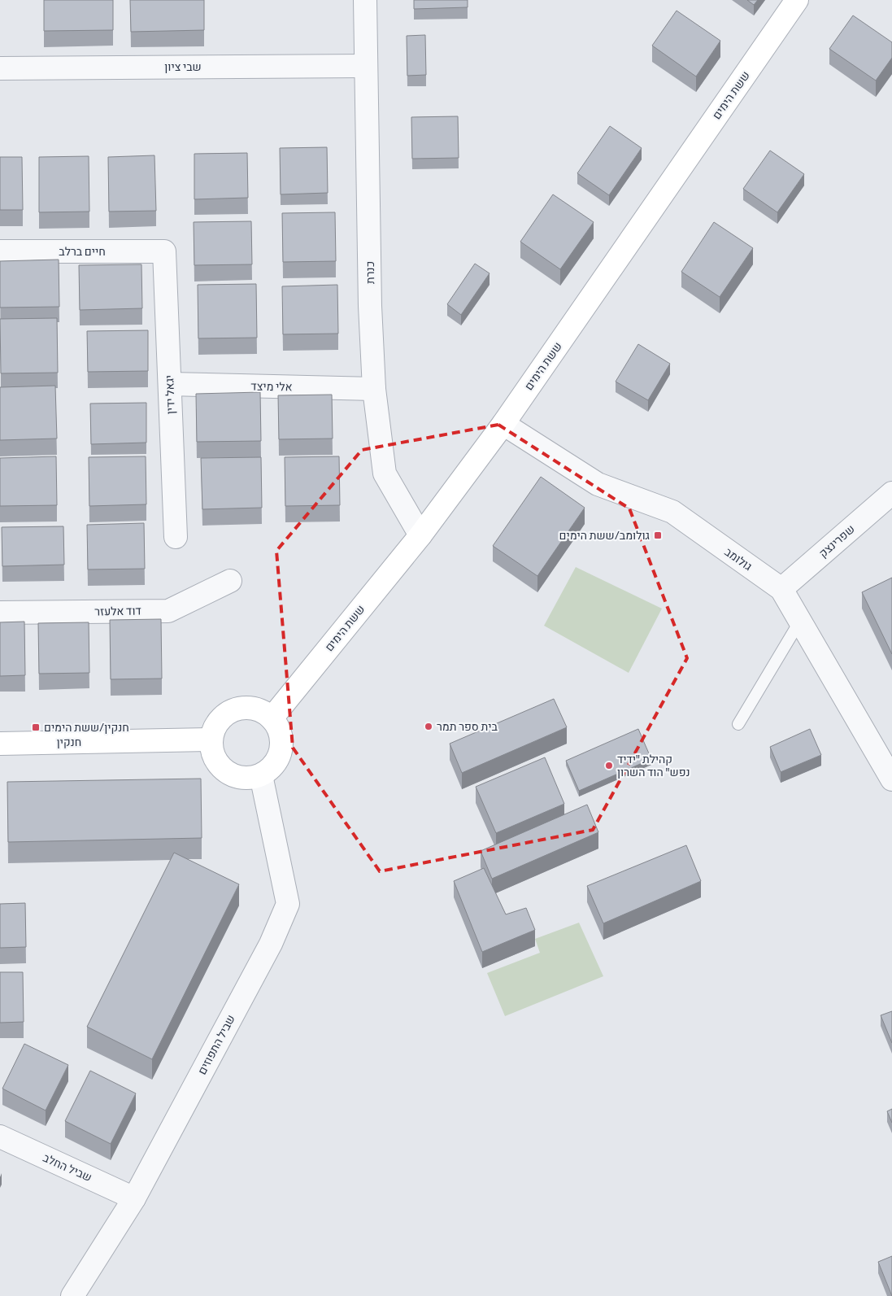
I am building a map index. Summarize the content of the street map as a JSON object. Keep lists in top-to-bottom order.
{
  "streets": {
    "street": [
      "שבי ציון",
      "ששת הימים",
      "חיים ברלב",
      "כנרת",
      "אלי מיצד",
      "יגאל ידין",
      "שפרינצק",
      "גולומב",
      "דוד אלעזר",
      "חנקין",
      "שביל התפוזים",
      "שביל החלב"
    ]
  },
  "crossings": [
    ["שבי ציון", "כנרת"],
    ["ששת הימים", "כנרת"],
    ["ששת הימים", "גולומב"],
    ["ששת הימים", "חנקין"],
    ["ששת הימים", "שביל התפוזים"],
    ["חיים ברלב", "יגאל ידין"],
    ["כנרת", "אלי מיצד"],
    ["אלי מיצד", "יגאל ידין"],
    ["שפרינצק", "גולומב"],
    ["חנקין", "שביל התפוזים"],
    ["שביל התפוזים", "שביל החלב"]
  ],
  "places": {
    "transit": ["גולומב/ששת הימים", "חנקין/ששת הימים"],
    "other": ["בית ספר תמר", "קהילת \"ידיד נפש\" הוד השרון"]
  }
}
